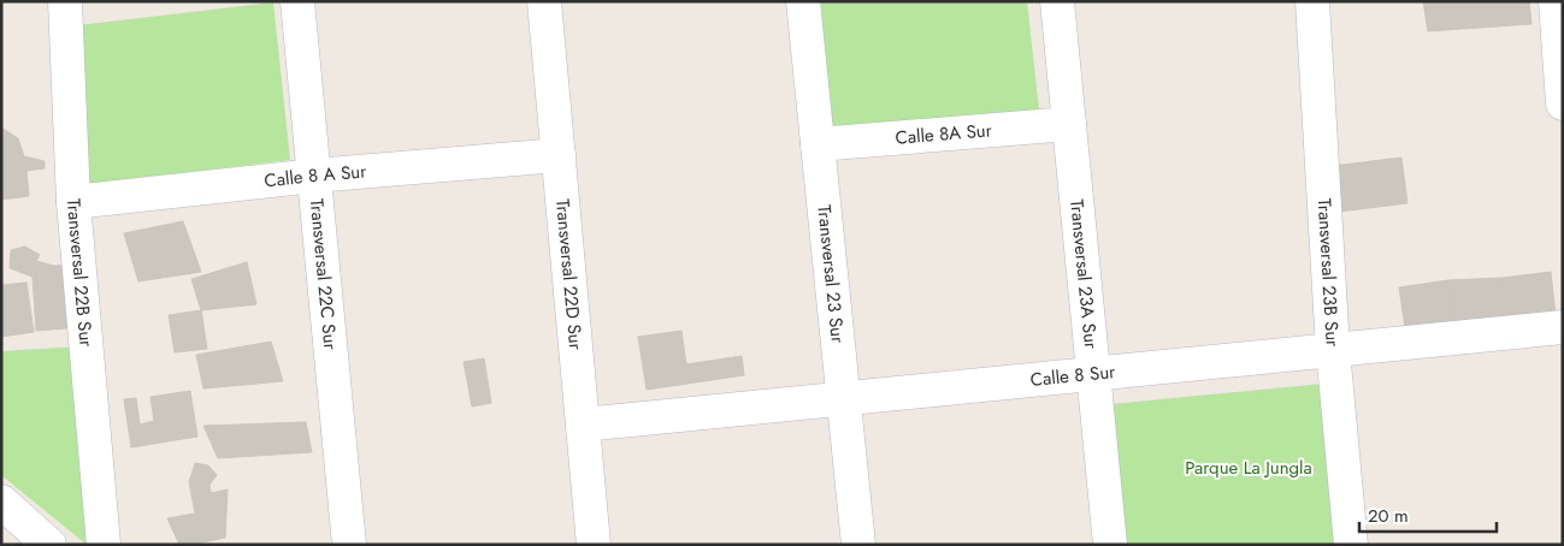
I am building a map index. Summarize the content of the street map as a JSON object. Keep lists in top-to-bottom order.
{
  "streets": {
    "street": [
      "Calle 8A Sur",
      "Calle 8 A Sur",
      "Transversal 22B Sur",
      "Transversal 22C Sur",
      "Transversal 22D Sur",
      "Transversal 23 Sur",
      "Transversal 23A Sur",
      "Transversal 23B Sur",
      "Calle 8 Sur"
    ]
  },
  "crossings": [
    ["Calle 8A Sur", "Transversal 23 Sur"],
    ["Calle 8A Sur", "Transversal 23A Sur"],
    ["Calle 8 A Sur", "Transversal 22B Sur"],
    ["Calle 8 A Sur", "Transversal 22C Sur"],
    ["Calle 8 A Sur", "Transversal 22D Sur"],
    ["Transversal 22D Sur", "Calle 8 Sur"],
    ["Transversal 23 Sur", "Calle 8 Sur"],
    ["Transversal 23A Sur", "Calle 8 Sur"],
    ["Transversal 23B Sur", "Calle 8 Sur"]
  ],
  "parks": ["Parque La Jungla"],
  "scale_bar": "20 m"
}
